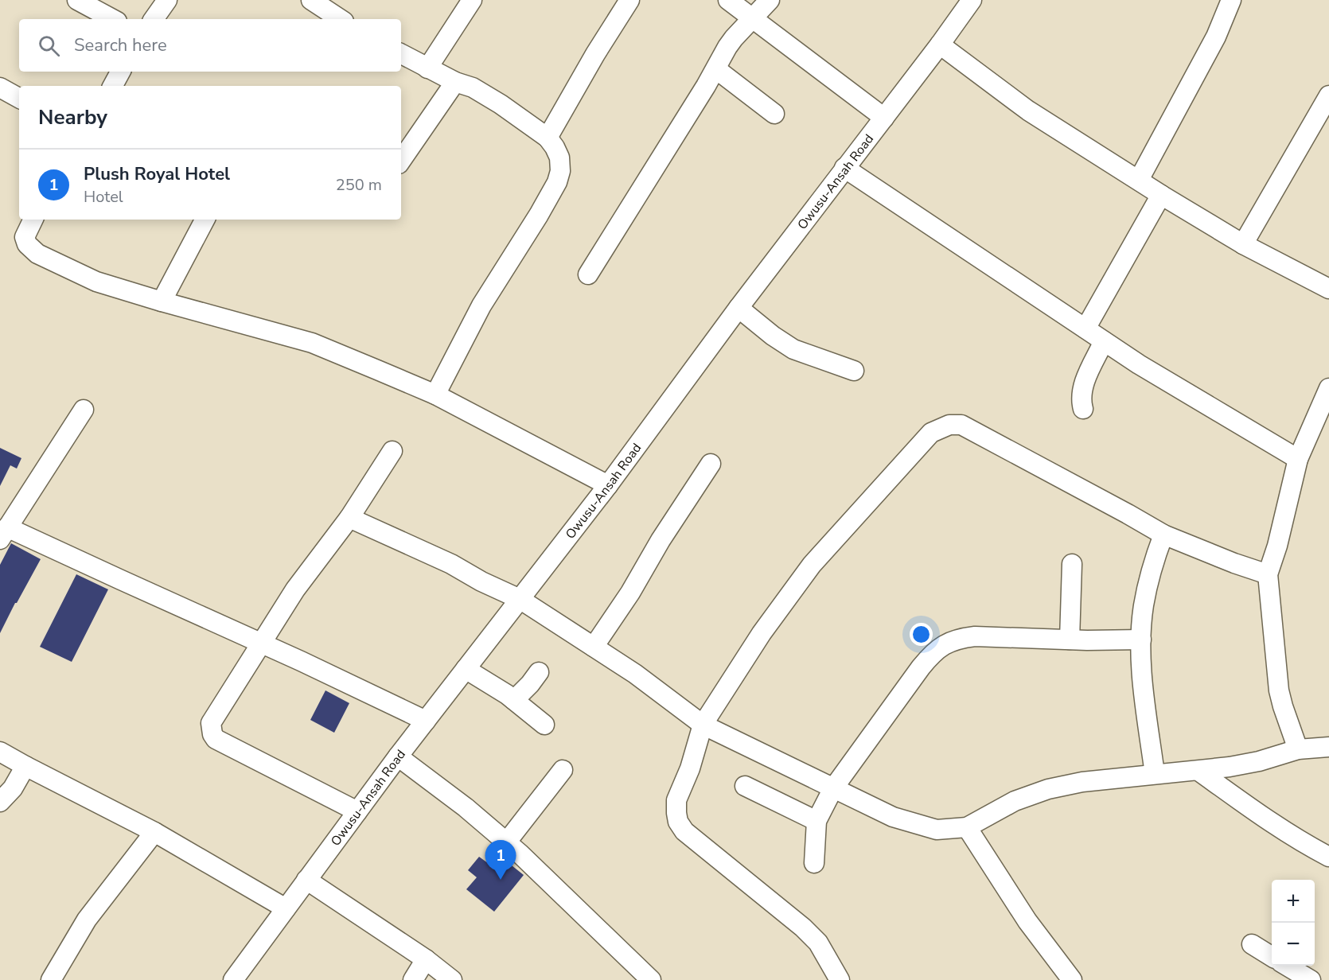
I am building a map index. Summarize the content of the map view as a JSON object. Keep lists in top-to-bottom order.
{
  "streets": {
    "street": ["Owusu-Ansah Road"]
  },
  "page": {
    "search": "Search here",
    "heading": "Nearby",
    "list": [
      {
        "mark": "1",
        "name": "Plush Royal Hotel",
        "note": "Hotel",
        "value": "250 m"
      }
    ],
    "pins": "1",
    "map_buttons": ["+", "−"]
  }
}
